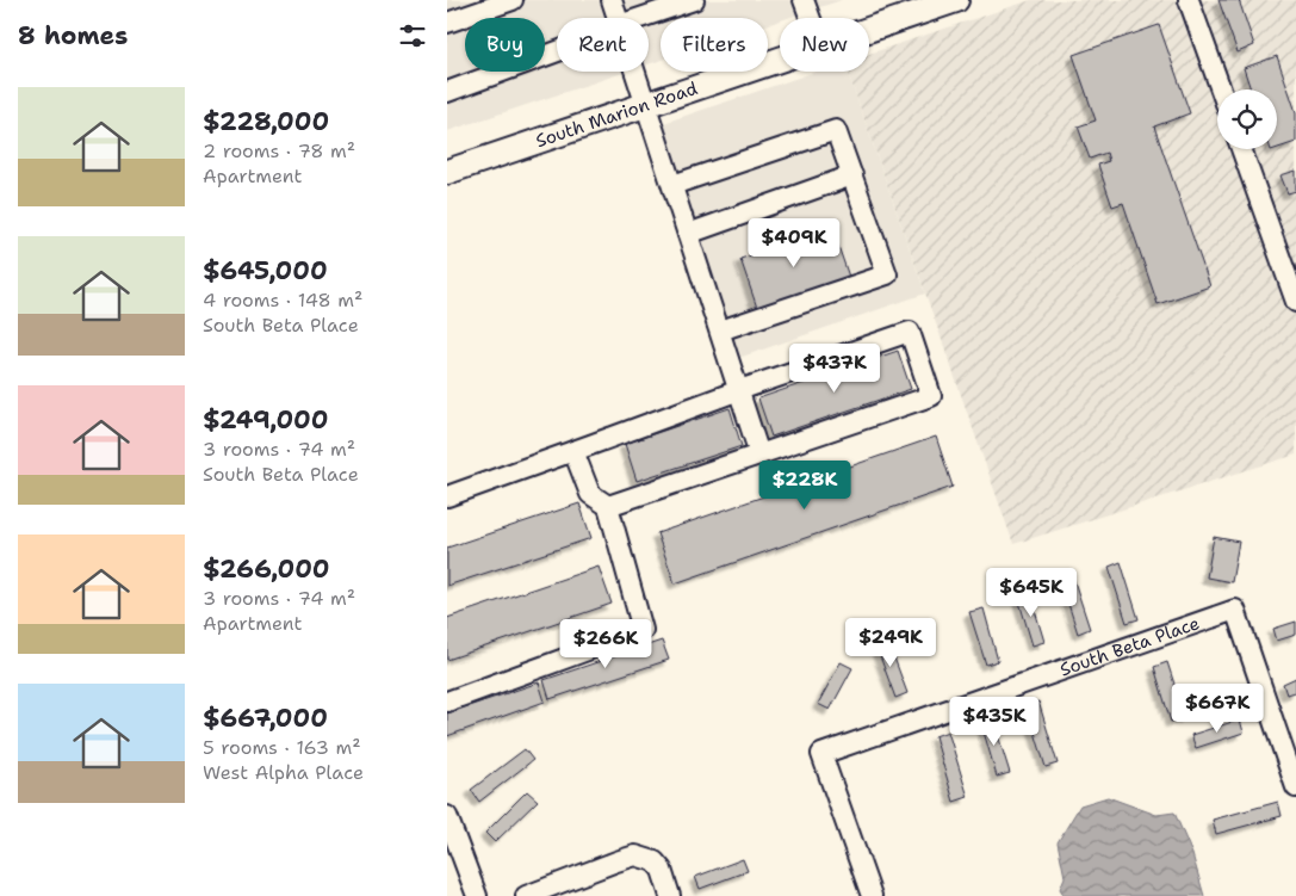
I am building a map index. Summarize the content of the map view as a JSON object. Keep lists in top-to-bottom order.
{
  "streets": {
    "main road": ["South Marion Road"],
    "street": ["South Beta Place"]
  },
  "page": {
    "heading": "8 homes",
    "chip": [
      "Buy",
      "Rent",
      "Filters",
      "New"
    ],
    "list": [
      {
        "name": "$228,000",
        "note": "2 rooms · 78 m² · Apartment"
      },
      {
        "name": "$645,000",
        "note": "4 rooms · 148 m² · South Beta Place"
      },
      {
        "name": "$249,000",
        "note": "3 rooms · 74 m² · South Beta Place"
      },
      {
        "name": "$266,000",
        "note": "3 rooms · 74 m² · Apartment"
      },
      {
        "name": "$667,000",
        "note": "5 rooms · 163 m² · West Alpha Place"
      }
    ],
    "price": [
      "$409K",
      "$437K",
      "$228K",
      "$645K",
      "$249K",
      "$266K",
      "$667K",
      "$435K"
    ]
  }
}
